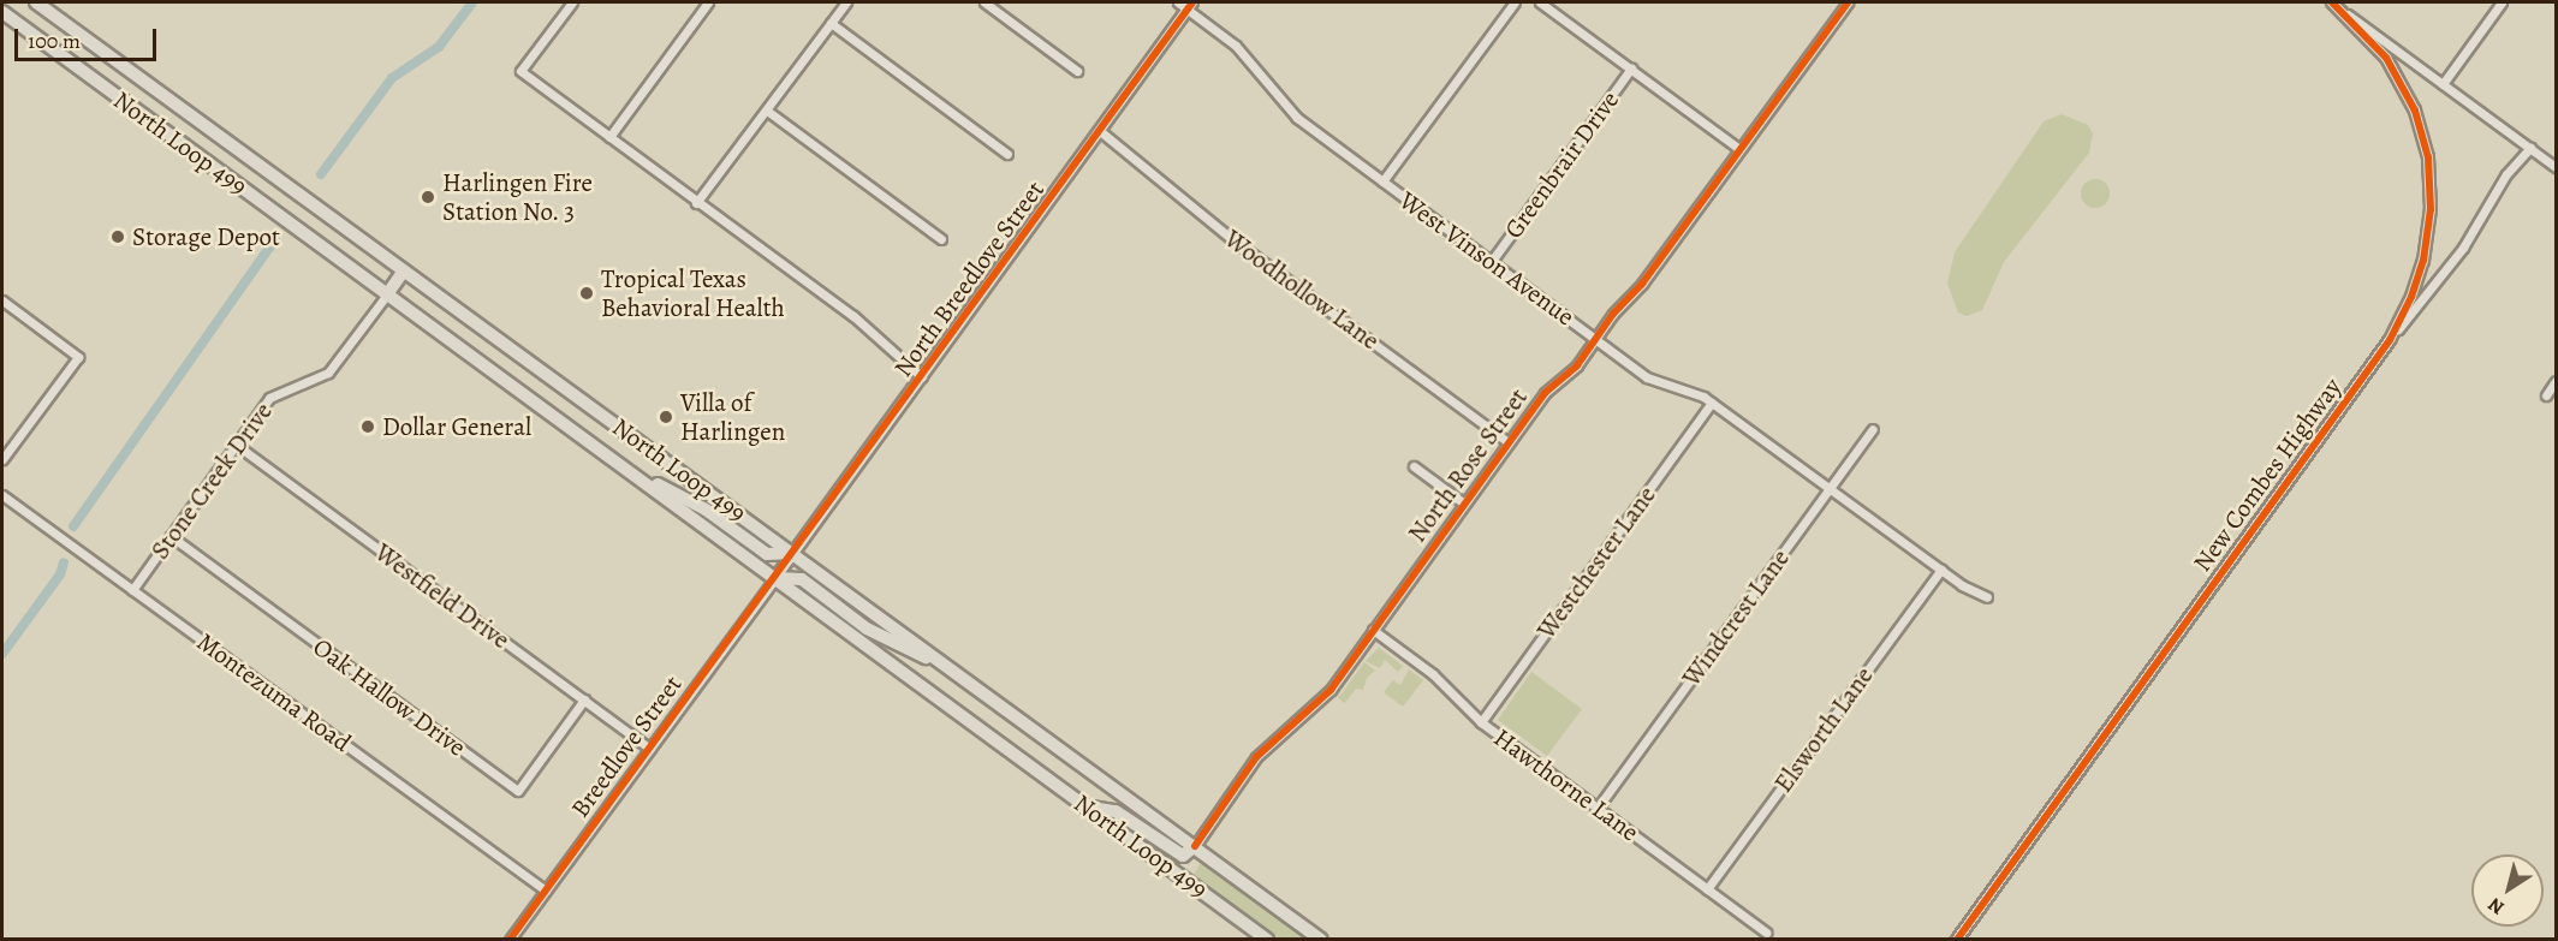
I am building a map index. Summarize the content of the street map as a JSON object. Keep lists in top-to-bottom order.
{
  "streets": {
    "main road": ["North Loop 499"],
    "street": [
      "Greenbrair Drive",
      "West Vinson Avenue",
      "North Breedlove Street",
      "Woodhollow Lane",
      "North Rose Street",
      "New Combes Highway",
      "Stone Creek Drive",
      "Westchester Lane",
      "Westfield Drive",
      "Windcrest Lane",
      "Montezuma Road",
      "Oak Hallow Drive",
      "Elsworth Lane",
      "Breedlove Street",
      "Hawthorne Lane"
    ]
  },
  "crossings": [
    ["North Loop 499", "North Breedlove Street"],
    ["North Loop 499", "North Rose Street"],
    ["North Loop 499", "Stone Creek Drive"],
    ["North Loop 499", "Breedlove Street"],
    ["Greenbrair Drive", "West Vinson Avenue"],
    ["West Vinson Avenue", "North Breedlove Street"],
    ["West Vinson Avenue", "North Rose Street"],
    ["West Vinson Avenue", "Westchester Lane"],
    ["West Vinson Avenue", "Windcrest Lane"],
    ["West Vinson Avenue", "Elsworth Lane"],
    ["North Breedlove Street", "Woodhollow Lane"],
    ["North Breedlove Street", "Breedlove Street"],
    ["Woodhollow Lane", "North Rose Street"],
    ["North Rose Street", "Hawthorne Lane"],
    ["Stone Creek Drive", "Westfield Drive"],
    ["Stone Creek Drive", "Montezuma Road"],
    ["Stone Creek Drive", "Oak Hallow Drive"],
    ["Westchester Lane", "Hawthorne Lane"],
    ["Westfield Drive", "Oak Hallow Drive"],
    ["Westfield Drive", "Breedlove Street"],
    ["Windcrest Lane", "Hawthorne Lane"],
    ["Montezuma Road", "Breedlove Street"],
    ["Elsworth Lane", "Hawthorne Lane"]
  ],
  "places": [
    "Harlingen Fire Station No. 3",
    "Storage Depot",
    "Tropical Texas Behavioral Health",
    "Villa of Harlingen",
    "Dollar General"
  ],
  "scale_bar": "100 m",
  "north": "bottom left"
}
